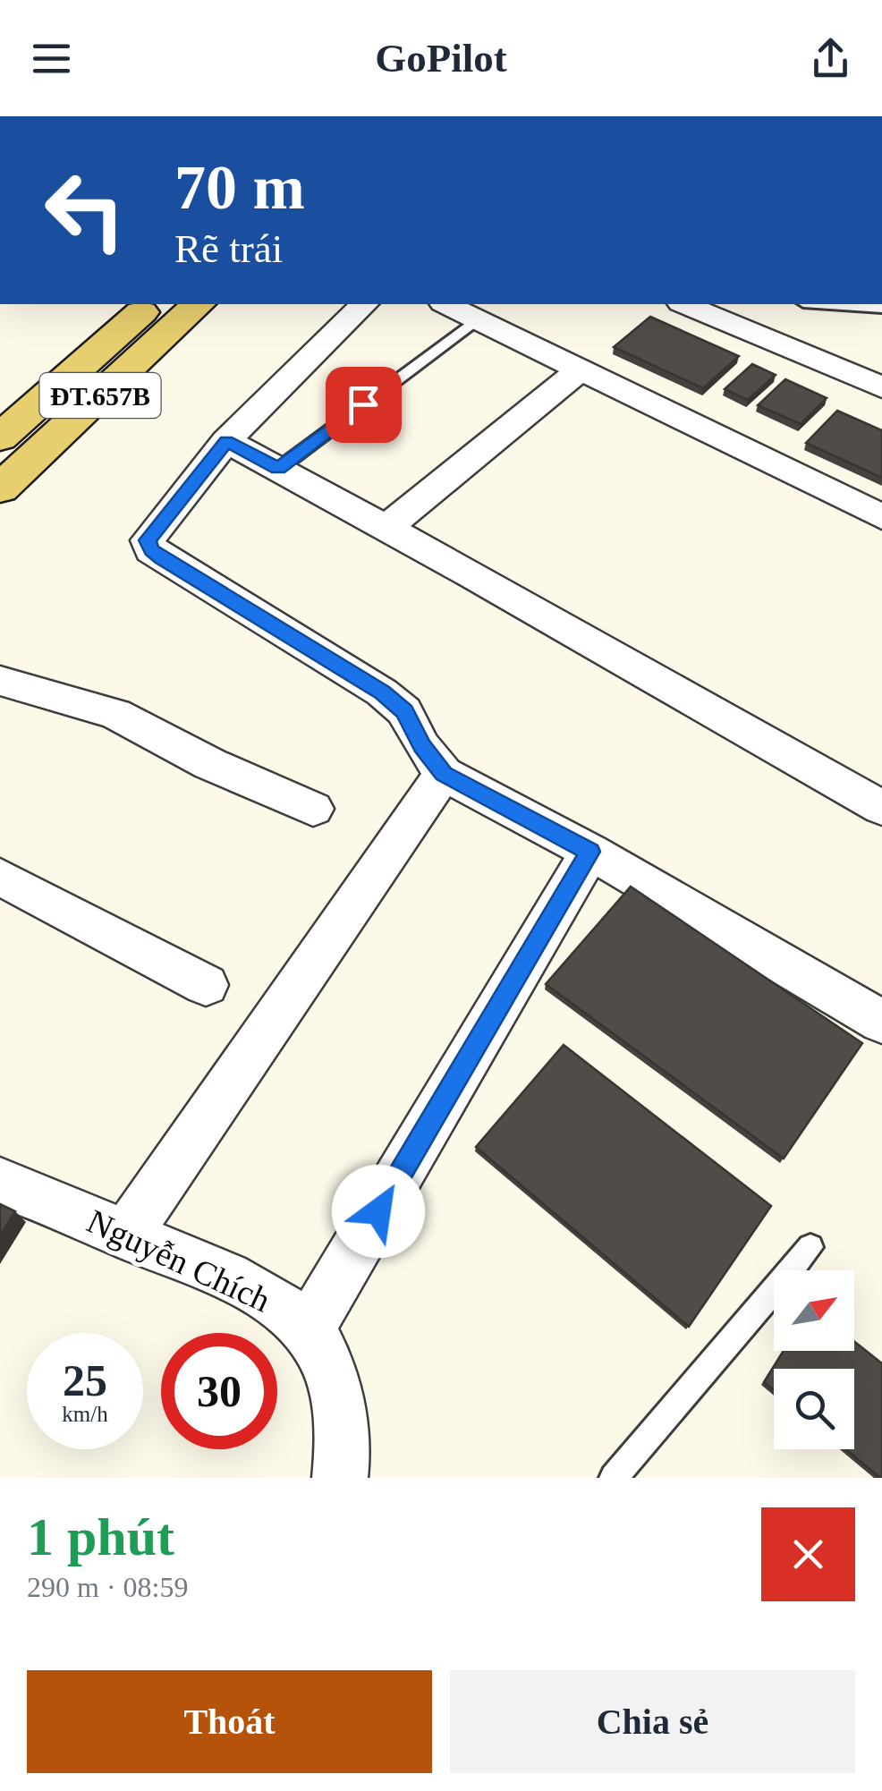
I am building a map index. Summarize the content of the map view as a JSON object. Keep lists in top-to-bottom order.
{
  "streets": {
    "main road": ["ĐT.657B"],
    "street": ["Nguyễn Chích"]
  },
  "north": "top right",
  "page": {
    "header": "GoPilot",
    "turn": ["70 m", "Rẽ trái"],
    "speed": "25 km/h",
    "limit": "30",
    "heading": ["1 phút", "290 m · 08:59"],
    "buttons": ["Thoát", "Chia sẻ"]
  }
}
